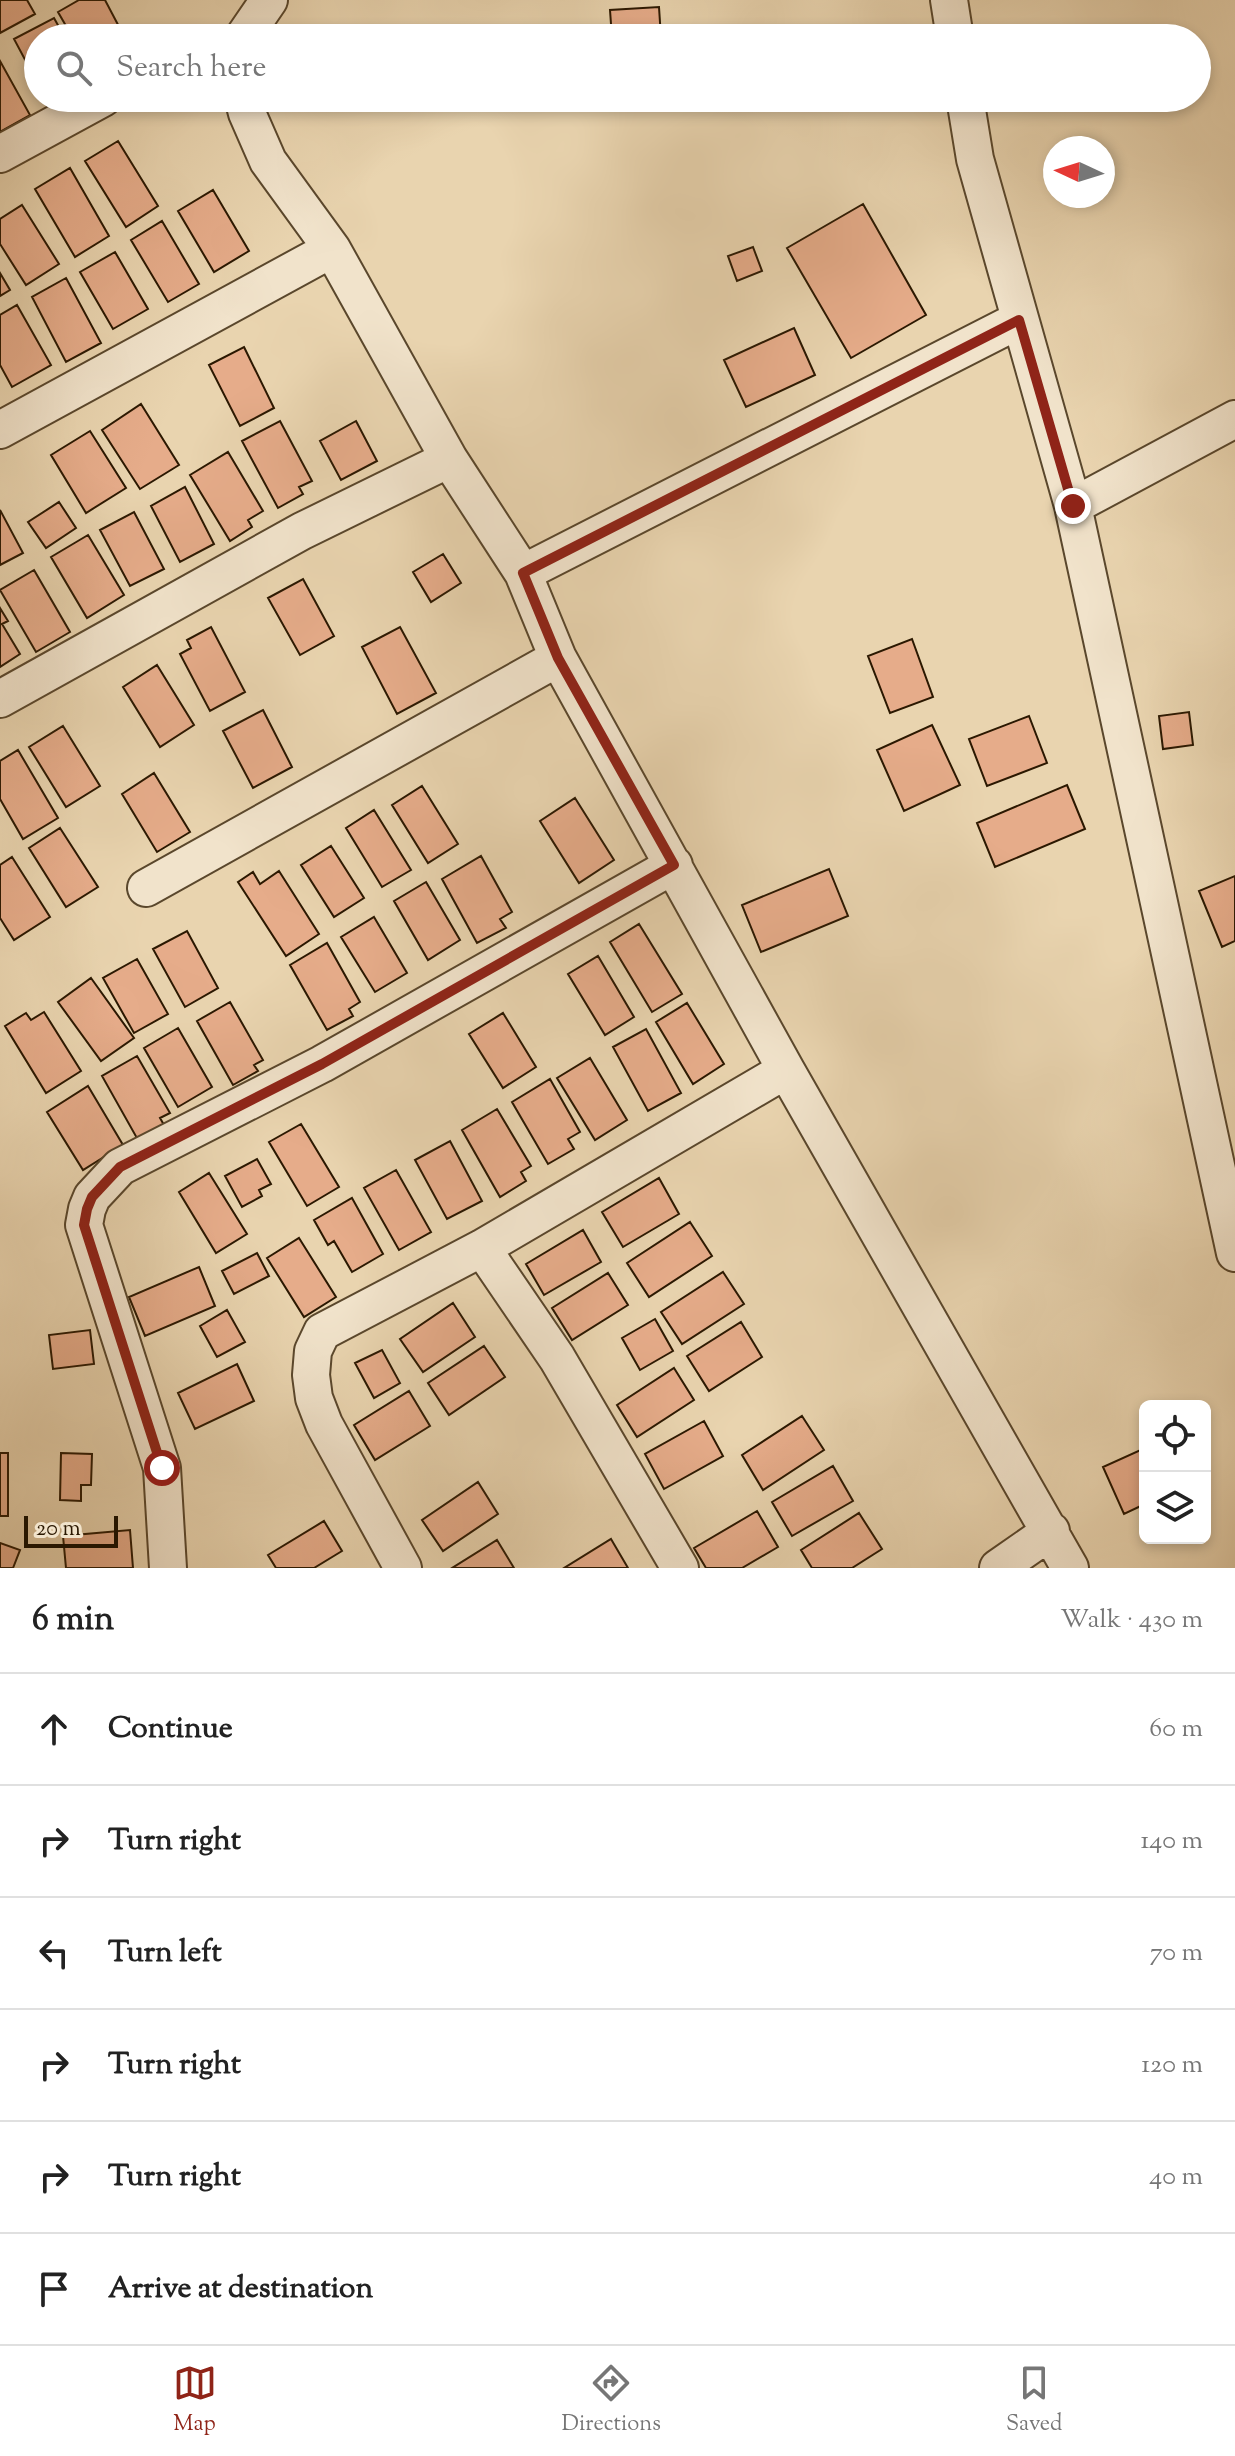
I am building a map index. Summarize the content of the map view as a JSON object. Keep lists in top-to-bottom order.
{
  "scale_bar": "20 m",
  "north": "left",
  "page": {
    "search": "Search here",
    "scale": "20 m",
    "heading": ["6 min", "Walk · 430 m"],
    "list": [
      ["Continue", "60 m"],
      ["Turn right", "140 m"],
      ["Turn left", "70 m"],
      ["Turn right", "120 m"],
      ["Turn right", "40 m"],
      "Arrive at destination"
    ],
    "nav": ["Map", "Directions", "Saved"]
  }
}
